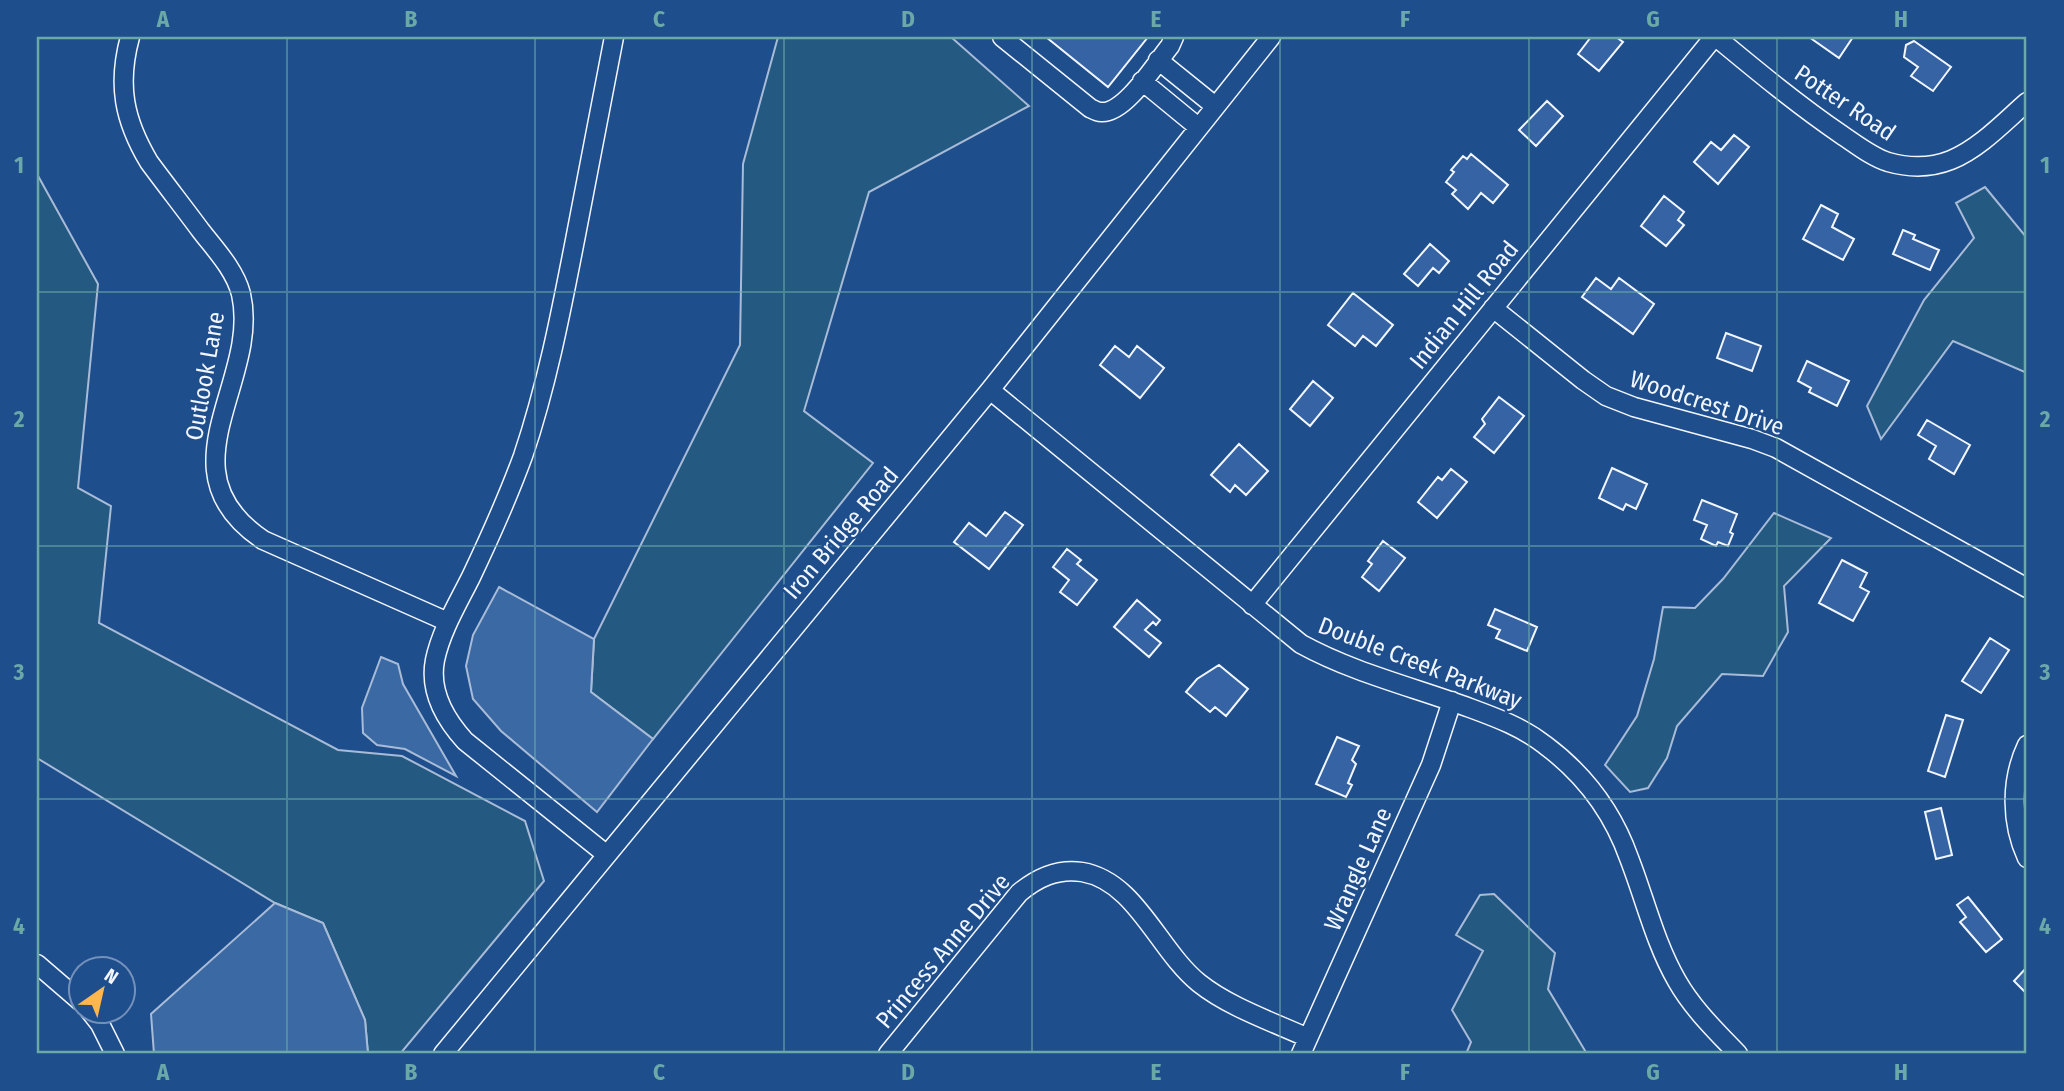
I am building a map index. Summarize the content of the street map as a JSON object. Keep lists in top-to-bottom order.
{
  "streets": {
    "street": [
      "Potter Road",
      "Indian Hill Road",
      "Outlook Lane",
      "Woodcrest Drive",
      "Iron Bridge Road",
      "Double Creek Parkway",
      "Wrangle Lane",
      "Princess Anne Drive"
    ]
  },
  "crossings": [
    ["Potter Road", "Indian Hill Road"],
    ["Indian Hill Road", "Woodcrest Drive"],
    ["Indian Hill Road", "Double Creek Parkway"],
    ["Iron Bridge Road", "Double Creek Parkway"],
    ["Double Creek Parkway", "Wrangle Lane"],
    ["Wrangle Lane", "Princess Anne Drive"]
  ],
  "north": "top right",
  "grid": {
    "columns": [
      "A",
      "B",
      "C",
      "D",
      "E",
      "F",
      "G",
      "H"
    ],
    "rows": [
      "1",
      "2",
      "3",
      "4"
    ]
  }
}
